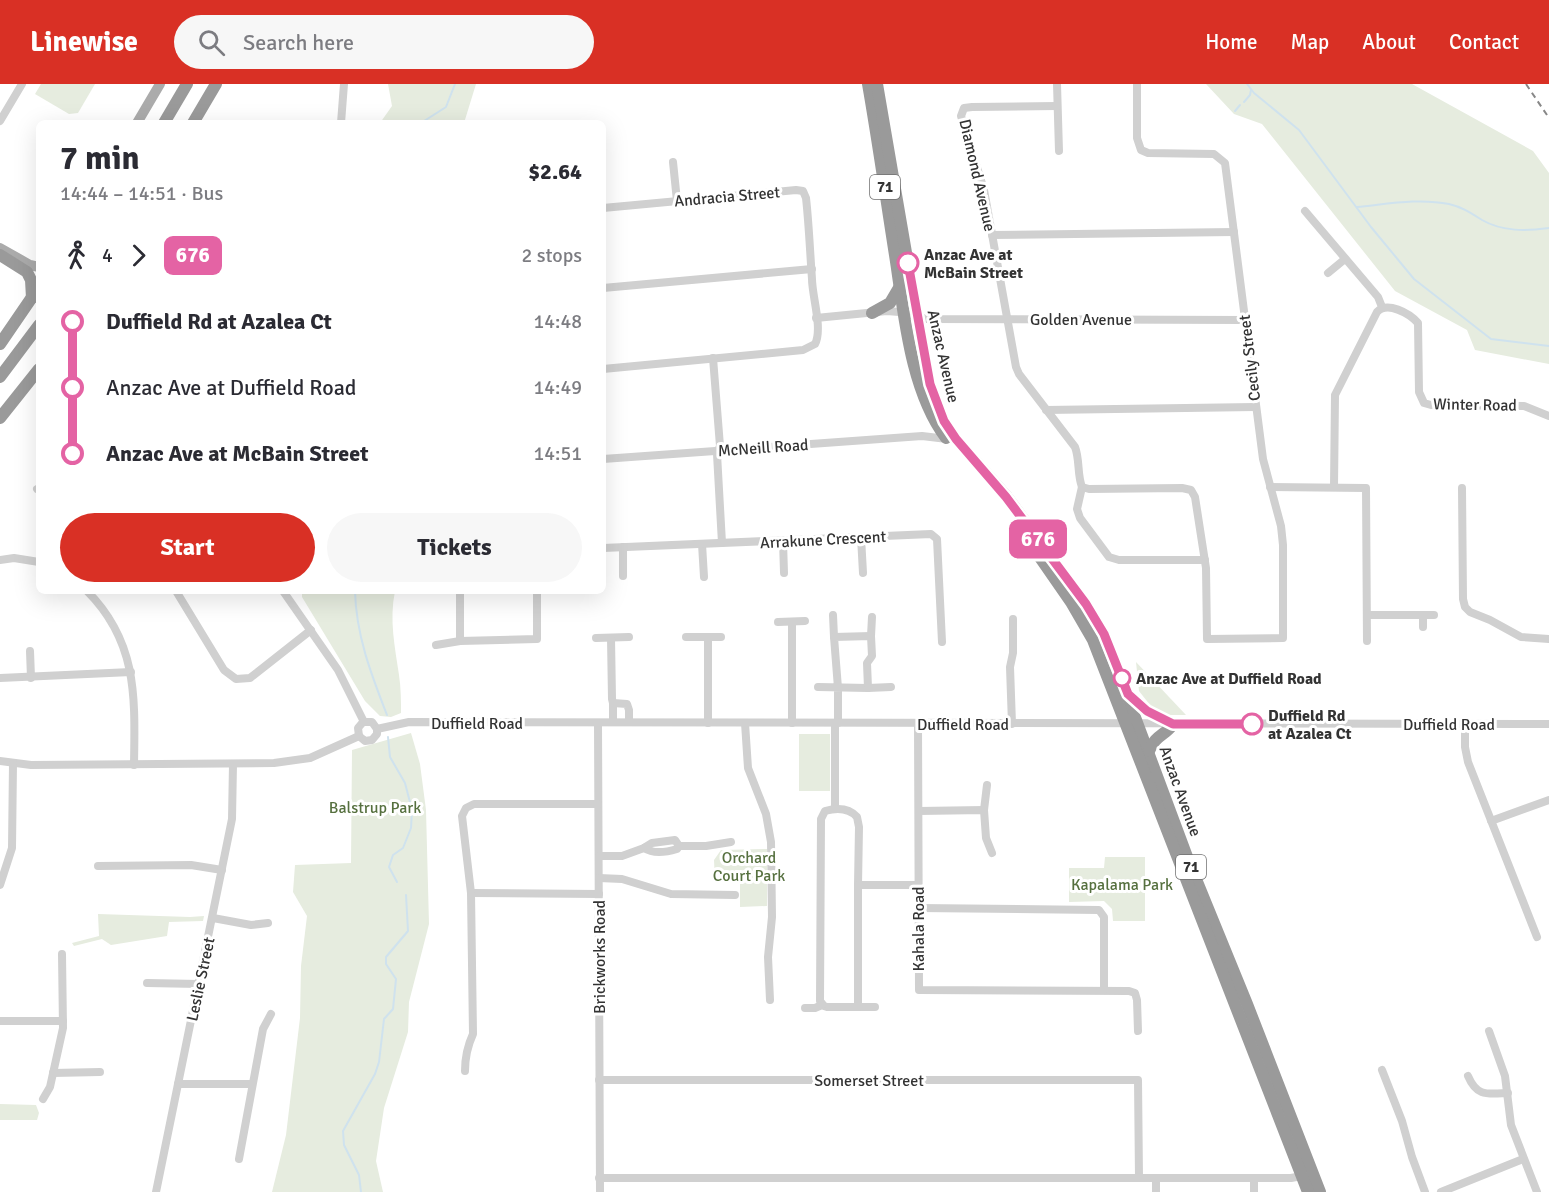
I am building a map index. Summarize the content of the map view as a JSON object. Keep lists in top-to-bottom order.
{
  "streets": {
    "highway": ["71", "Anzac Avenue"],
    "street": [
      "Diamond Avenue",
      "Andracia Street",
      "Golden Avenue",
      "Cecily Street",
      "Winter Road",
      "McNeill Road",
      "Arrakune Crescent",
      "Duffield Road",
      "Kahala Road",
      "Brickworks Road",
      "Leslie Street",
      "Somerset Street"
    ]
  },
  "crossings": [
    ["Diamond Avenue", "Golden Avenue"],
    ["Diamond Avenue", "Cecily Street"],
    ["Andracia Street", "Golden Avenue"],
    ["Golden Avenue", "Anzac Avenue"],
    ["Golden Avenue", "Cecily Street"],
    ["Anzac Avenue", "McNeill Road"],
    ["Anzac Avenue", "Duffield Road"],
    ["Duffield Road", "Kahala Road"],
    ["Duffield Road", "Brickworks Road"],
    ["Brickworks Road", "Somerset Street"]
  ],
  "parks": ["Balstrup Park", "Orchard Court Park", "Kapalama Park"],
  "places": ["Anzac Ave at McBain Street", "Anzac Ave at Duffield Road", "Duffield Rd at Azalea Ct"],
  "lines": ["bus line 676"],
  "page": {
    "header": "Linewise",
    "search": "Search here",
    "nav": [
      "Home",
      "Map",
      "About",
      "Contact"
    ],
    "on_map": "676",
    "heading": ["7 min", "14:44 – 14:51 · Bus", "$2.64"],
    "legs": ["4", "676", "2 stops"],
    "list": [
      {
        "name": "Duffield Rd at Azalea Ct",
        "value": "14:48"
      },
      {
        "name": "Anzac Ave at Duffield Road",
        "value": "14:49"
      },
      {
        "name": "Anzac Ave at McBain Street",
        "value": "14:51"
      }
    ],
    "buttons": ["Start", "Tickets"]
  }
}
